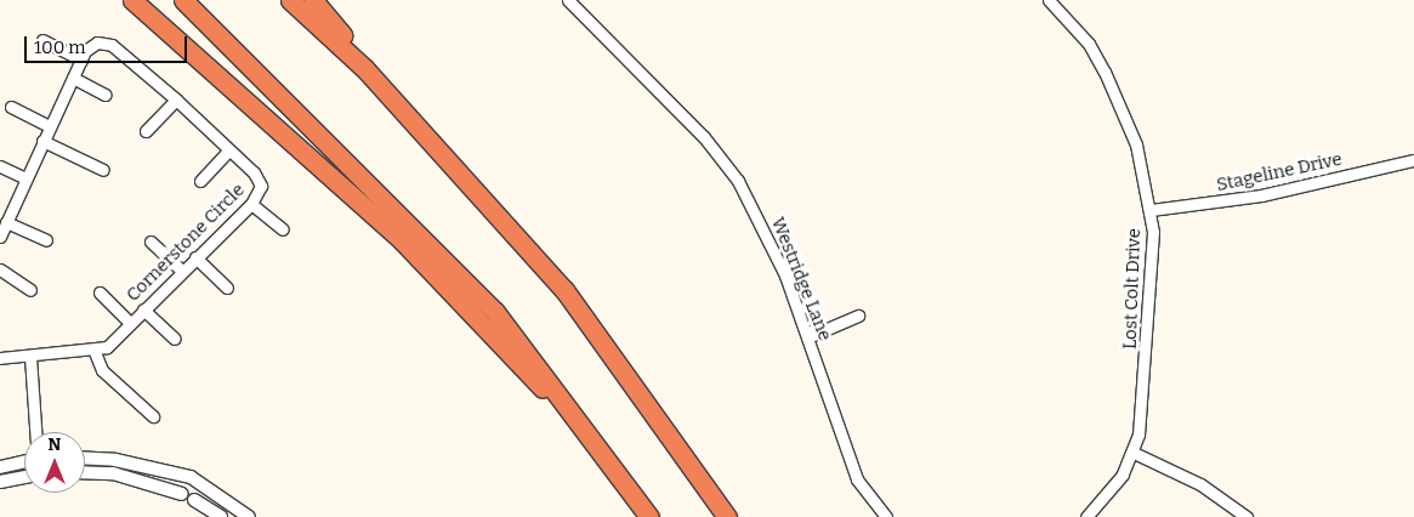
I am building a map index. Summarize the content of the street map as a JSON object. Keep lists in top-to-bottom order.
{
  "streets": {
    "street": [
      "Stageline Drive",
      "Cornerstone Circle",
      "Westridge Lane",
      "Lost Colt Drive"
    ]
  },
  "crossings": [
    ["Stageline Drive", "Lost Colt Drive"]
  ],
  "scale_bar": "100 m",
  "north": "top"
}
